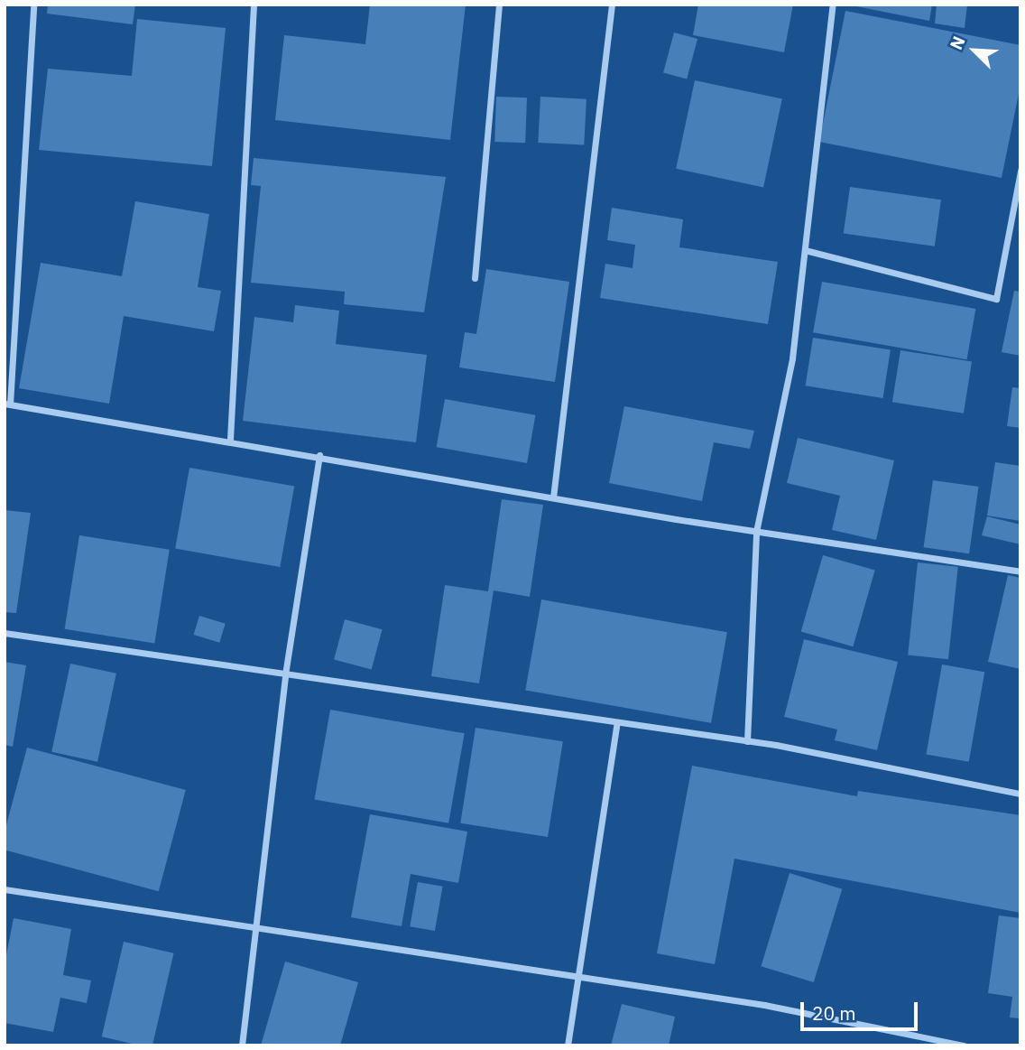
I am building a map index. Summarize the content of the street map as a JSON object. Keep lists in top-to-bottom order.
{
  "scale_bar": "20 m",
  "north": "top left"
}
